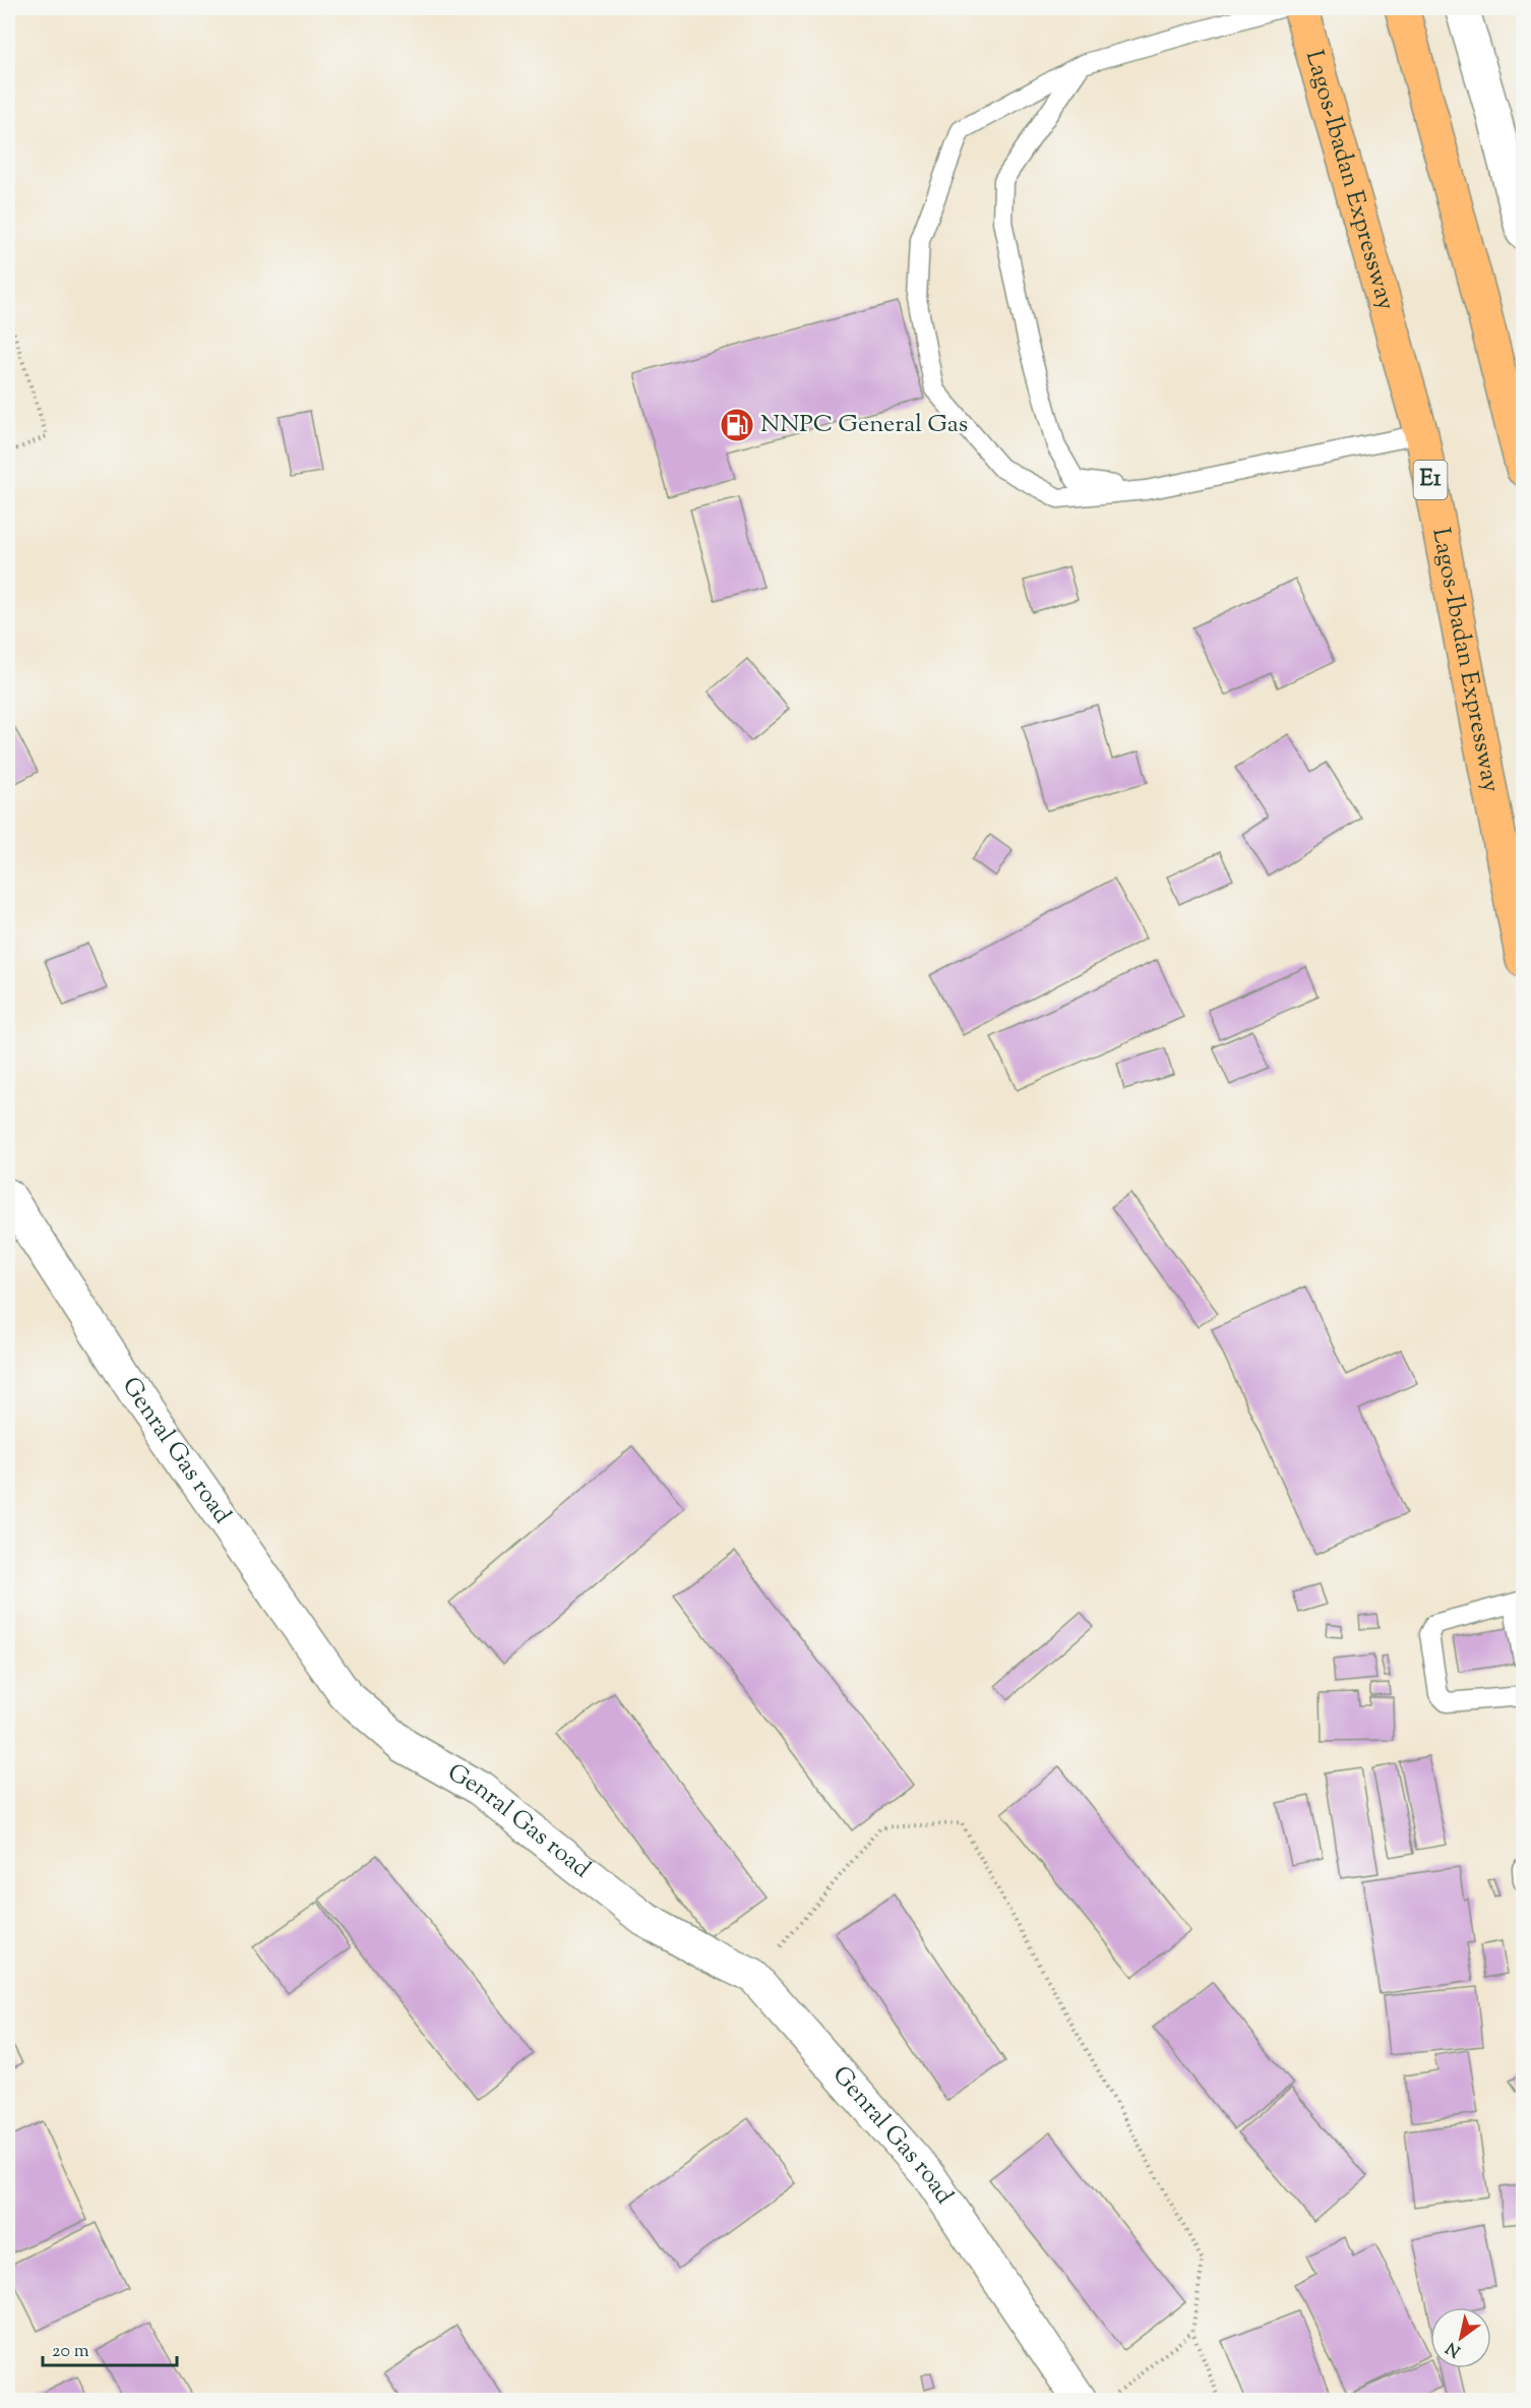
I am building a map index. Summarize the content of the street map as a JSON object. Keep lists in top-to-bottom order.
{
  "streets": {
    "highway": ["Lagos-Ibadan Expressway", "E1"],
    "street": ["Genral Gas road"]
  },
  "places": {
    "fuel station": ["NNPC General Gas"]
  },
  "scale_bar": "20 m",
  "north": "bottom left"
}
